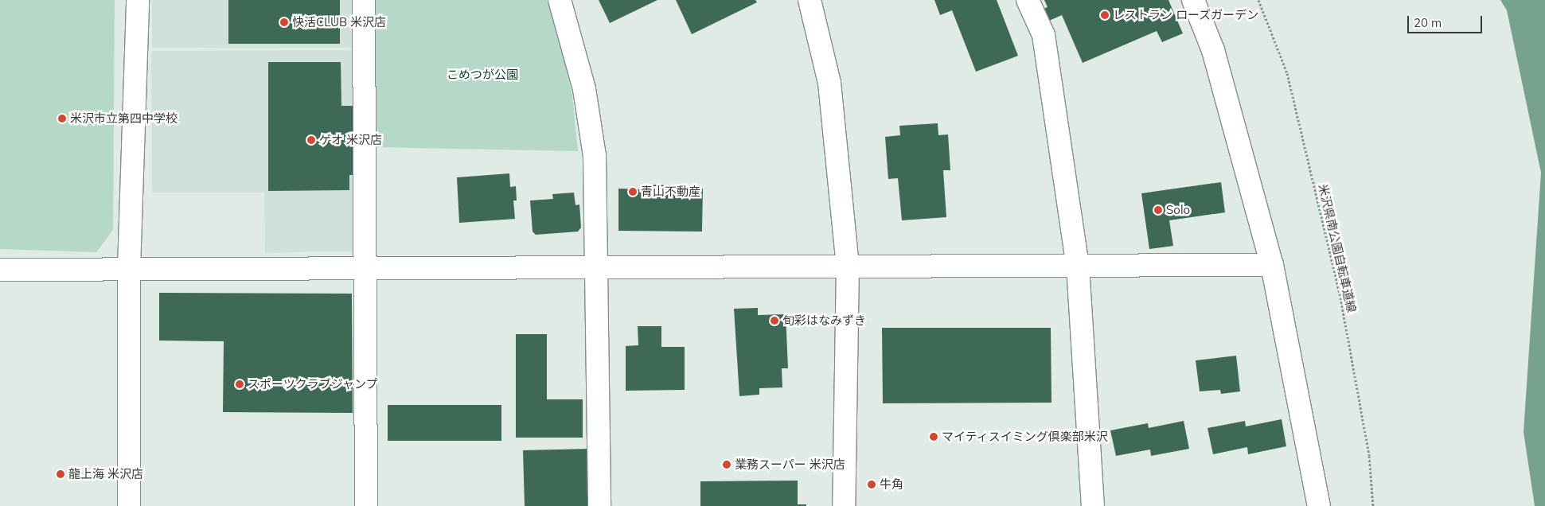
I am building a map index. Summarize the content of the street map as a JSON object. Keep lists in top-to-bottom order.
{
  "streets": {
    "path": ["米沢県南公園自転車道線"]
  },
  "parks": ["こめつが公園"],
  "places": [
    "レストラン ローズガーデン",
    "快活CLUB 米沢店",
    "米沢市立第四中学校",
    "ゲオ 米沢店",
    "青山不動産",
    "Solo",
    "旬彩はなみずき",
    "スポーツクラブジャンプ",
    "マイティスイミング倶楽部米沢",
    "業務スーパー 米沢店",
    "龍上海 米沢店",
    "牛角"
  ],
  "scale_bar": "20 m"
}
